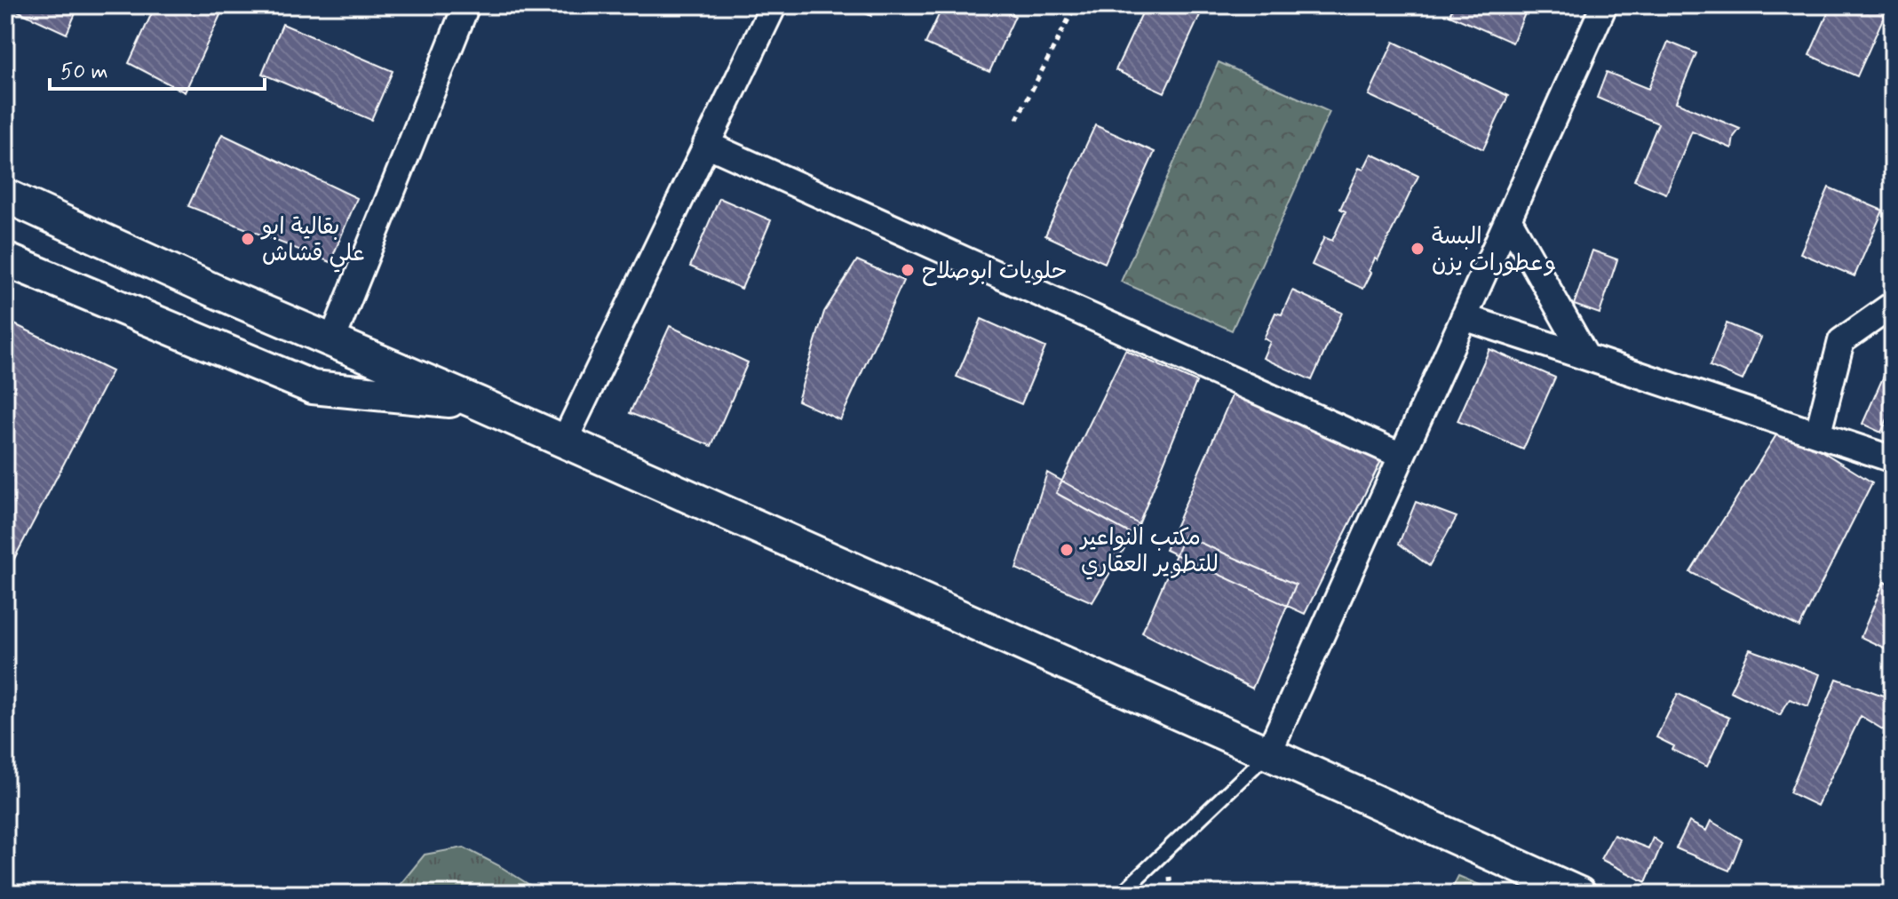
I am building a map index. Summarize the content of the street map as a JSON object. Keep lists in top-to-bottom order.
{
  "places": [
    "بقالية ابو علي قشاش",
    "البسة وعطورات يزن",
    "حلويات ابوصلاح",
    "مكتب النواعير للتطوير العقاري"
  ],
  "scale_bar": "50 m"
}
